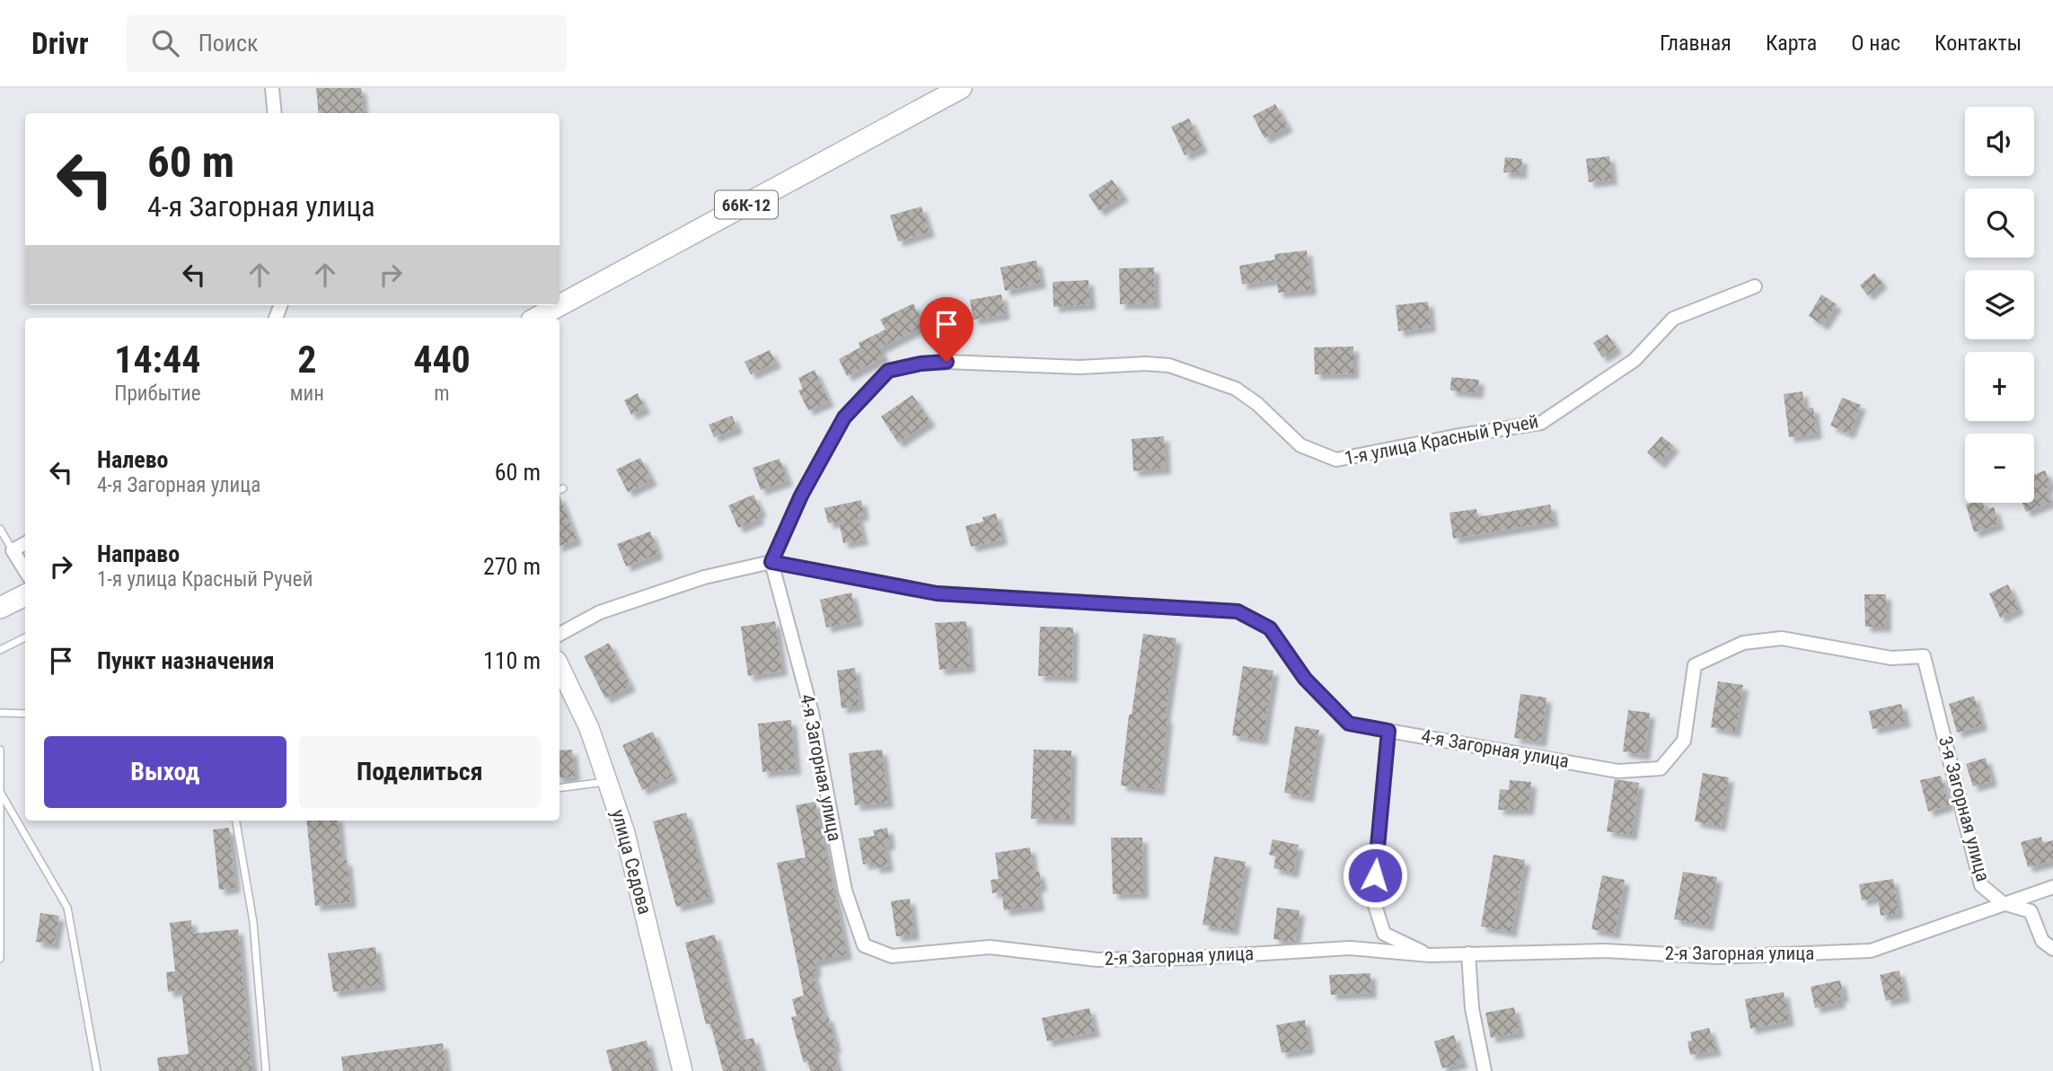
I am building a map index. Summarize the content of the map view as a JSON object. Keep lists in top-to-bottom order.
{
  "streets": {
    "main road": ["66К-12"],
    "street": [
      "1-я улица Красный Ручей",
      "4-я Загорная улица",
      "3-я Загорная улица",
      "улица Седова",
      "2-я Загорная улица"
    ]
  },
  "crossings": [
    ["1-я улица Красный Ручей", "4-я Загорная улица"],
    ["4-я Загорная улица", "3-я Загорная улица"],
    ["4-я Загорная улица", "2-я Загорная улица"],
    ["3-я Загорная улица", "2-я Загорная улица"]
  ],
  "page": {
    "header": "Drivr",
    "search": "Поиск",
    "nav": [
      "Главная",
      "Карта",
      "О нас",
      "Контакты"
    ],
    "map_buttons": ["+", "−"],
    "turn": ["60 m", "4-я Загорная улица"],
    "eta": [
      "14:44",
      "Прибытие",
      "2",
      "мин",
      "440",
      "m"
    ],
    "list": [
      {
        "name": "Налево",
        "note": "4-я Загорная улица",
        "value": "60 m"
      },
      {
        "name": "Направо",
        "note": "1-я улица Красный Ручей",
        "value": "270 m"
      },
      {
        "name": "Пункт назначения",
        "value": "110 m"
      }
    ],
    "buttons": ["Выход", "Поделиться"]
  }
}
